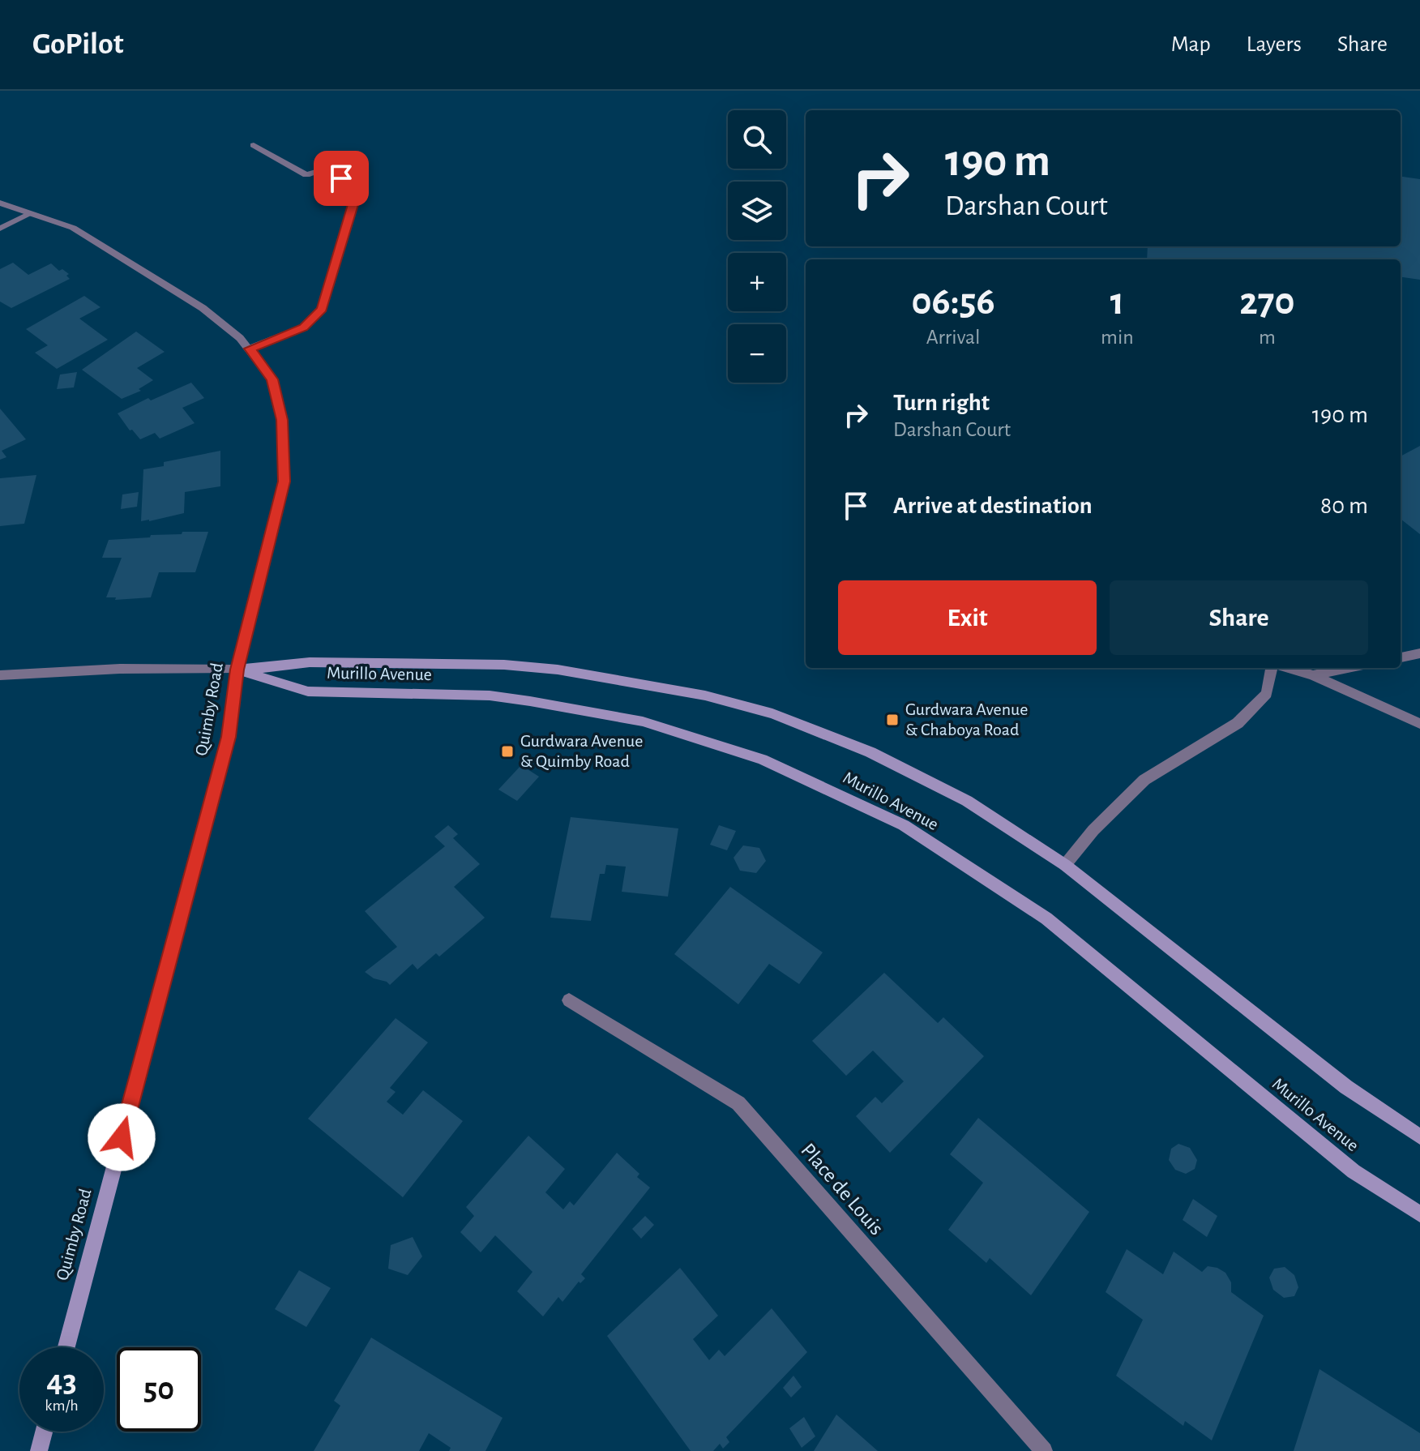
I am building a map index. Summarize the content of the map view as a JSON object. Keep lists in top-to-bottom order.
{
  "streets": {
    "main road": ["Murillo Avenue", "Quimby Road"],
    "street": ["Place de Louis"]
  },
  "crossings": [
    ["Murillo Avenue", "Quimby Road"]
  ],
  "places": {
    "transit": ["Gurdwara Avenue & Chaboya Road", "Gurdwara Avenue & Quimby Road"]
  },
  "page": {
    "header": "GoPilot",
    "nav": ["Map", "Layers", "Share"],
    "map_buttons": ["+", "−"],
    "turn": ["190 m", "Darshan Court"],
    "eta": [
      "06:56",
      "Arrival",
      "1",
      "min",
      "270",
      "m"
    ],
    "list": [
      {
        "name": "Turn right",
        "note": "Darshan Court",
        "value": "190 m"
      },
      {
        "name": "Arrive at destination",
        "value": "80 m"
      }
    ],
    "buttons": ["Exit", "Share"],
    "speed": "43 km/h",
    "limit": "50"
  }
}
